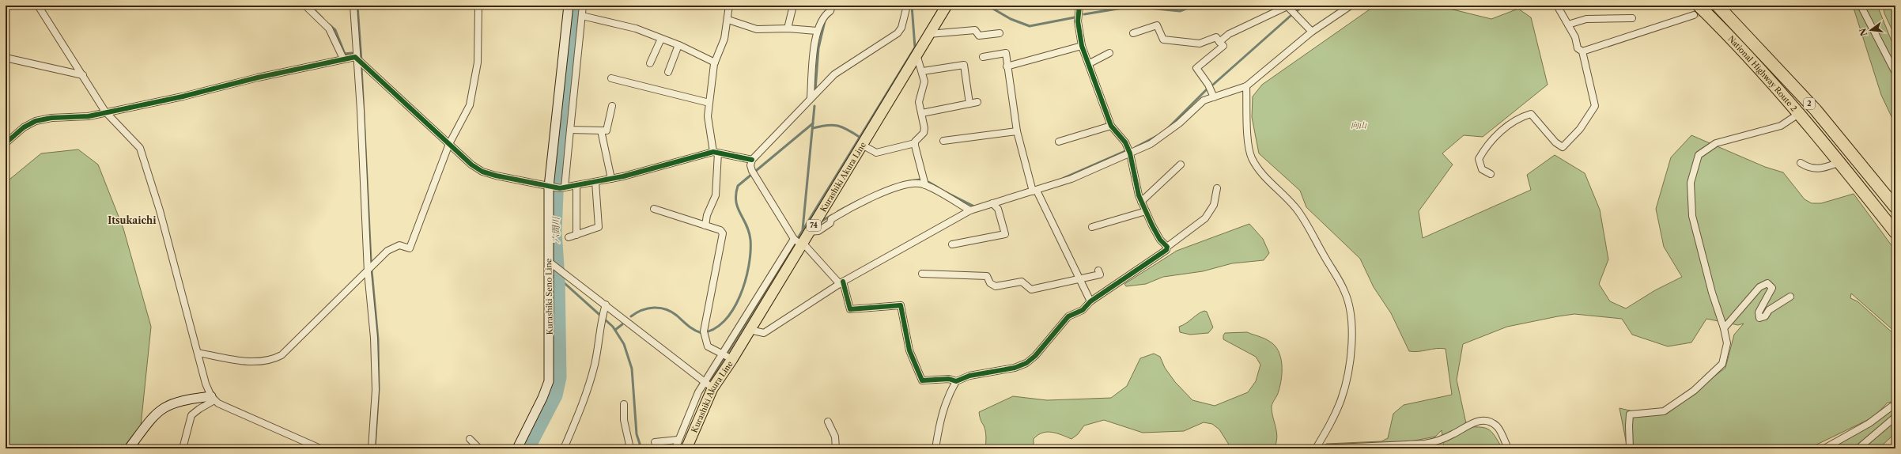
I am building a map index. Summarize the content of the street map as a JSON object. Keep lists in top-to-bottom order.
{
  "streets": {
    "highway": ["National Highway Route 2", "2"],
    "main road": ["Kurashiki Akura Line", "74", "Kurashiki Seno Line"]
  },
  "districts": ["Itsukaichi"],
  "water": ["六間川"],
  "parks": ["向山"],
  "north": "left"
}
